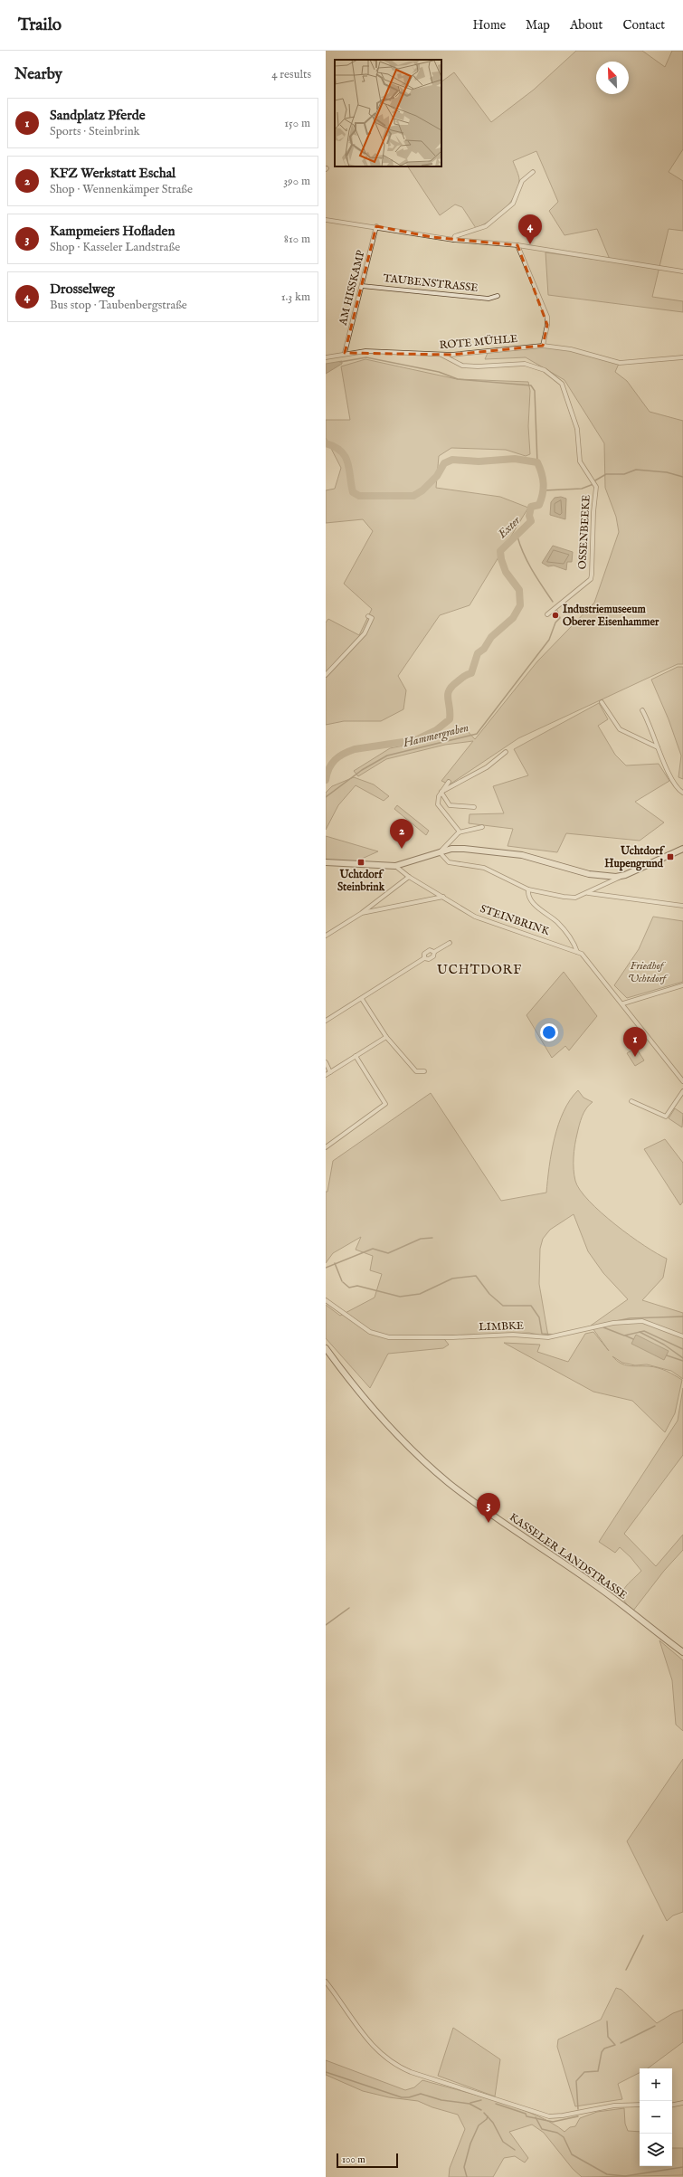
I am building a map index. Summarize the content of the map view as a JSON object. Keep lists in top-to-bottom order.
{
  "streets": {
    "street": [
      "TAUBENSTRASSE",
      "AM HISSKAMP",
      "ROTE MÜHLE",
      "OSSENBEEKE",
      "STEINBRINK",
      "LIMBKE",
      "KASSELER LANDSTRASSE"
    ]
  },
  "crossings": [
    ["TAUBENSTRASSE", "AM HISSKAMP"],
    ["AM HISSKAMP", "ROTE MÜHLE"],
    ["ROTE MÜHLE", "OSSENBEEKE"]
  ],
  "districts": ["UCHTDORF"],
  "water": ["Exter", "Hammergraben"],
  "parks": ["Friedhof Uchtdorf"],
  "places": {
    "other": ["Industriemuseeum Oberer Eisenhammer"],
    "transit": ["Uchtdorf Hupengrund", "Uchtdorf Steinbrink"]
  },
  "scale_bar": "100 m",
  "north": "top left",
  "page": {
    "header": "Trailo",
    "nav": [
      "Home",
      "Map",
      "About",
      "Contact"
    ],
    "heading": ["Nearby", "4 results"],
    "list": [
      {
        "mark": "1",
        "name": "Sandplatz Pferde",
        "note": "Sports · Steinbrink",
        "value": "150 m"
      },
      {
        "mark": "2",
        "name": "KFZ Werkstatt Eschal",
        "note": "Shop · Wennenkämper Straße",
        "value": "390 m"
      },
      {
        "mark": "3",
        "name": "Kampmeiers Hofladen",
        "note": "Shop · Kasseler Landstraße",
        "value": "810 m"
      },
      {
        "mark": "4",
        "name": "Drosselweg",
        "note": "Bus stop · Taubenbergstraße",
        "value": "1.3 km"
      }
    ],
    "pins": [
      "4",
      "2",
      "1",
      "3"
    ],
    "map_buttons": ["+", "−"],
    "scale": "100 m"
  }
}
